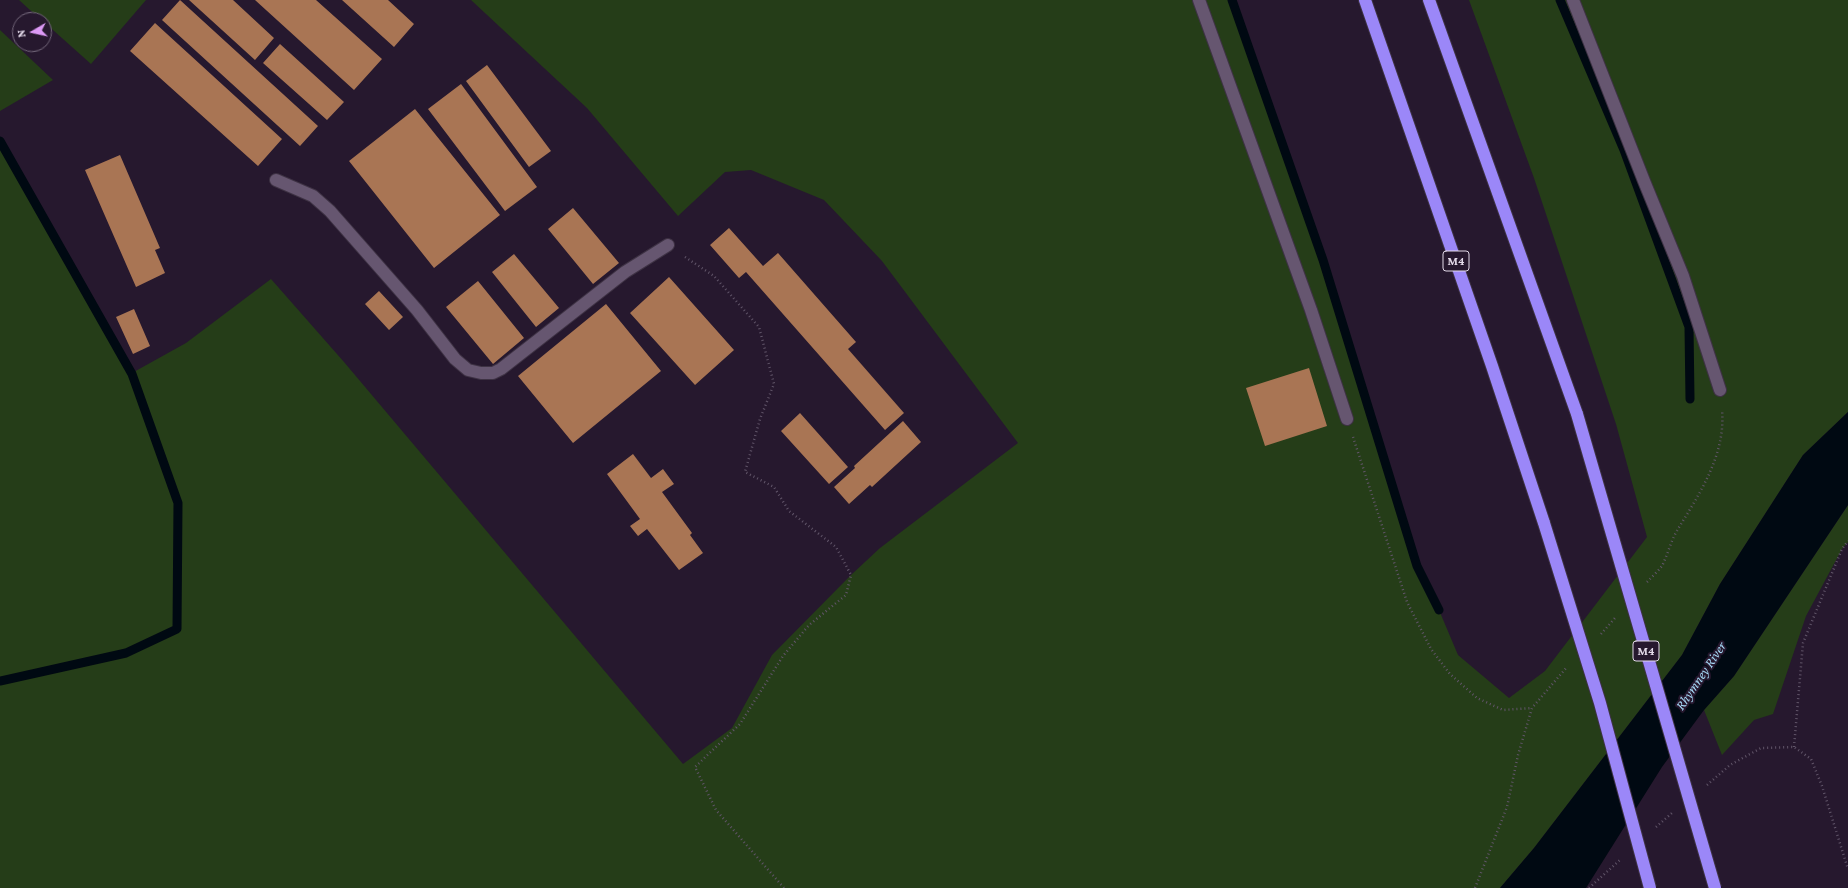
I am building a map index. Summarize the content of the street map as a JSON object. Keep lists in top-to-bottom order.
{
  "streets": {
    "highway": ["M4"]
  },
  "water": ["Rhymney River"],
  "north": "left"
}
